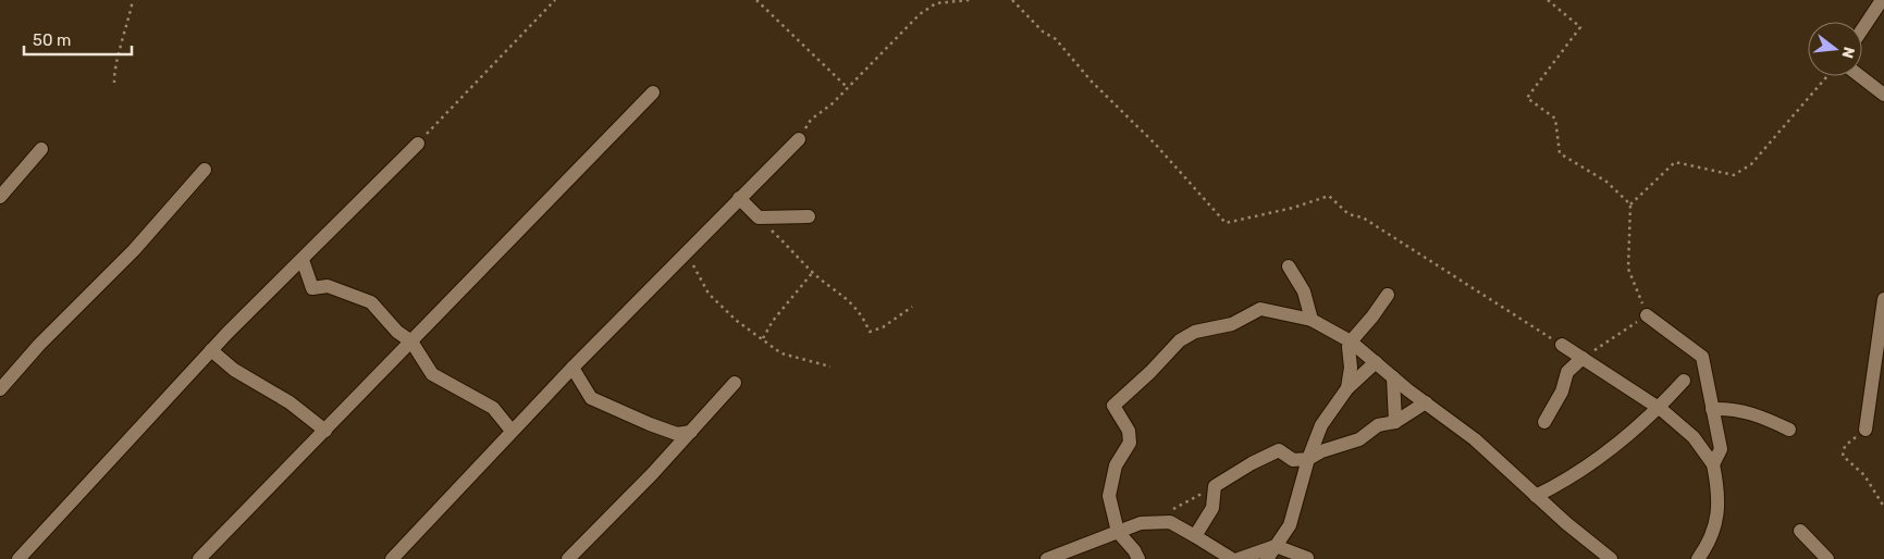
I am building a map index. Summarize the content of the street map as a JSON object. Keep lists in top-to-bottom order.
{
  "scale_bar": "50 m",
  "north": "right"
}
